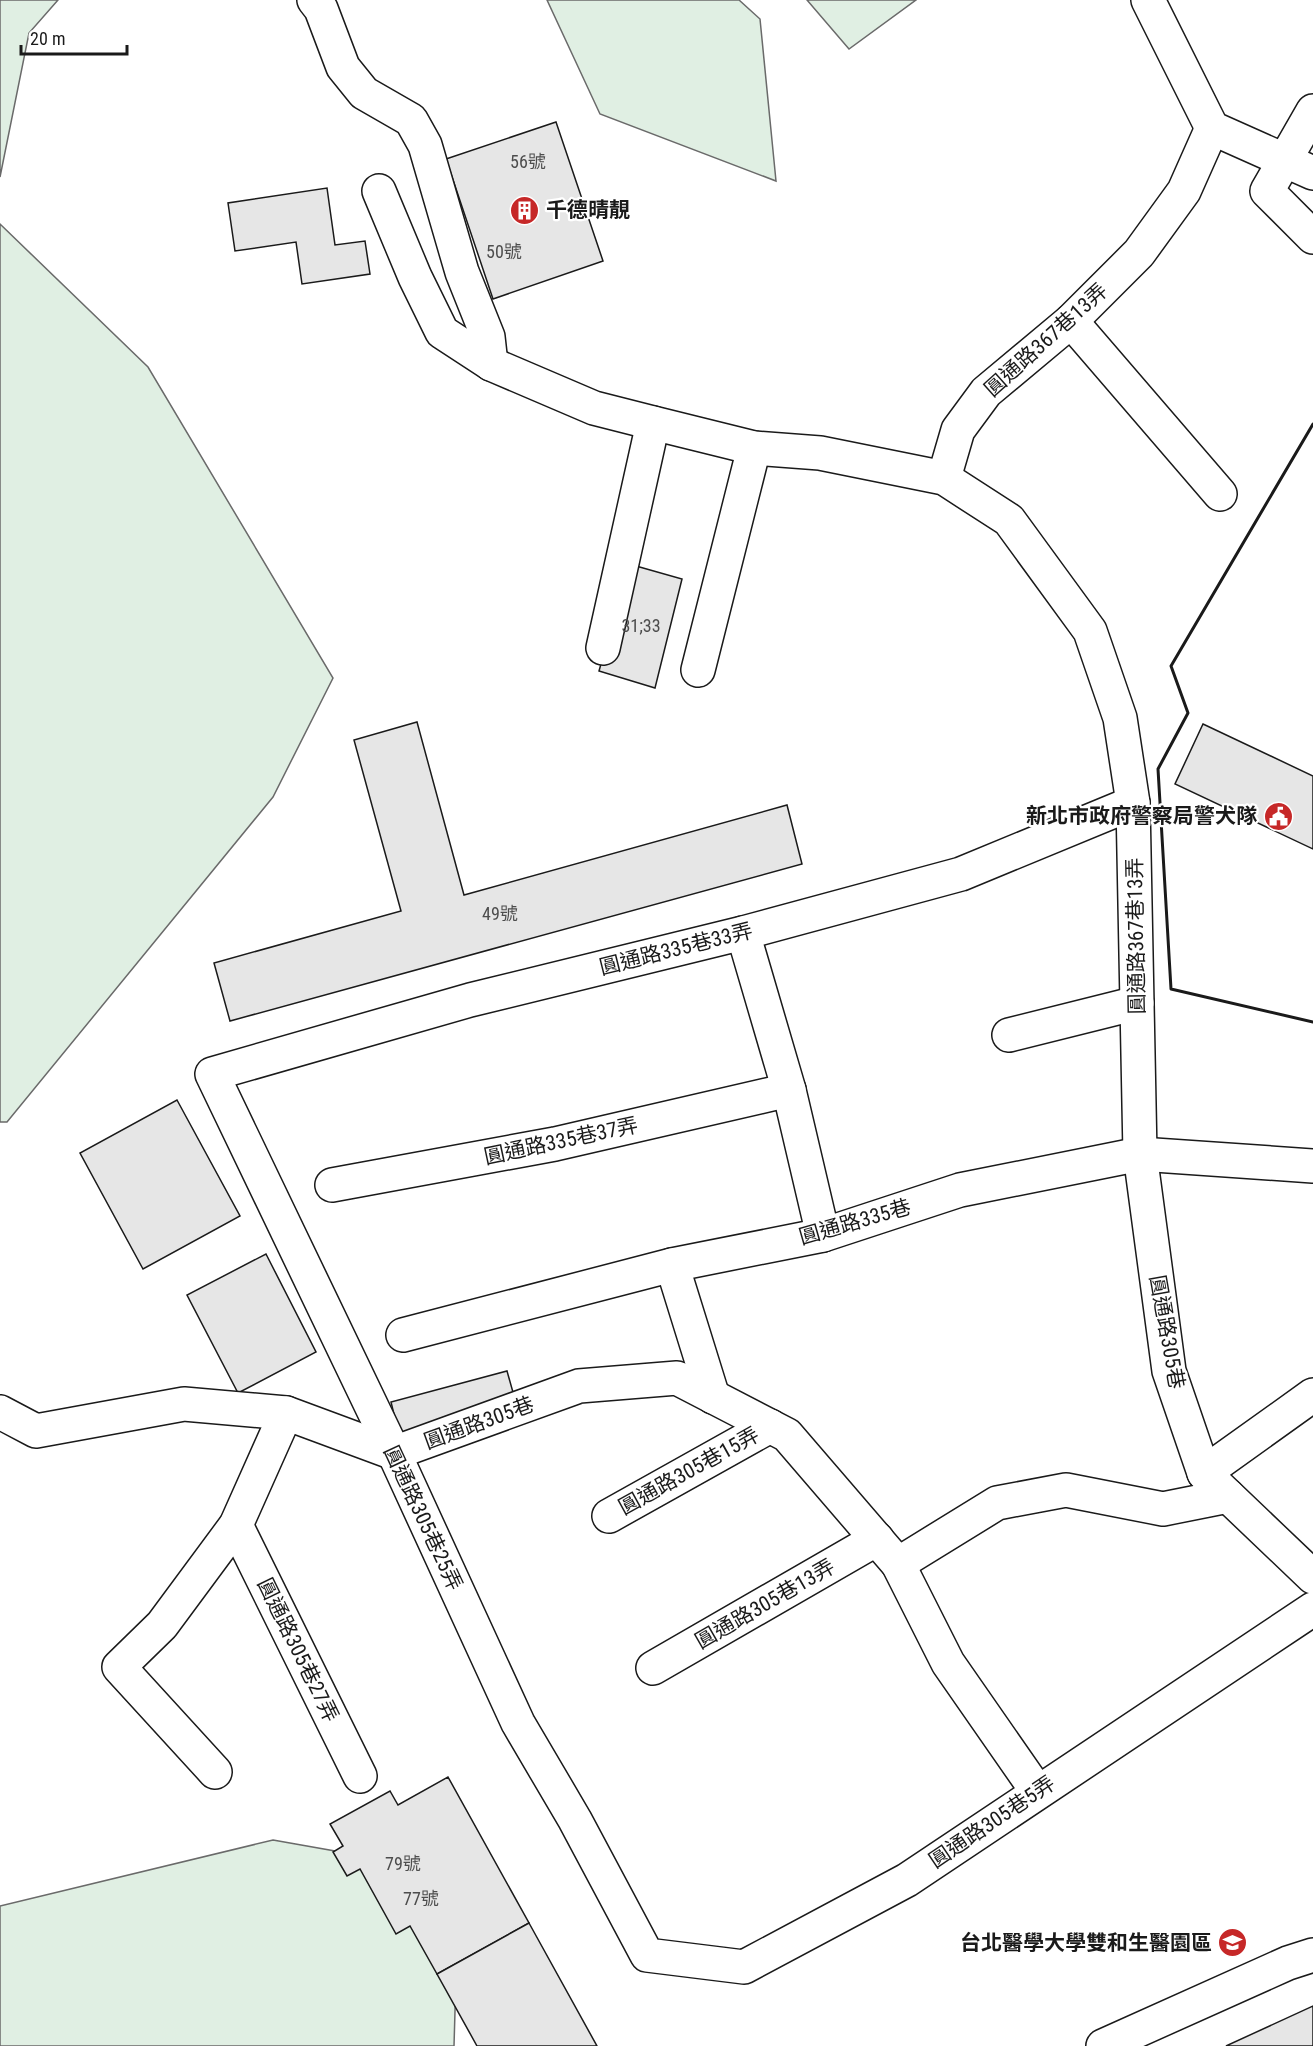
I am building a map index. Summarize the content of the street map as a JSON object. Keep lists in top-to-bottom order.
{
  "streets": {
    "street": [
      "圓通路367巷13弄",
      "圓通路335巷33弄",
      "圓通路335巷37弄",
      "圓通路335巷",
      "圓通路305巷",
      "圓通路305巷15弄",
      "圓通路305巷25弄",
      "圓通路305巷13弄",
      "圓通路305巷27弄",
      "圓通路305巷5弄"
    ]
  },
  "crossings": [
    ["圓通路367巷13弄", "圓通路335巷33弄"],
    ["圓通路367巷13弄", "圓通路335巷"],
    ["圓通路367巷13弄", "圓通路305巷"],
    ["圓通路335巷33弄", "圓通路305巷25弄"],
    ["圓通路335巷", "圓通路305巷"],
    ["圓通路305巷", "圓通路305巷15弄"],
    ["圓通路305巷", "圓通路305巷25弄"],
    ["圓通路305巷", "圓通路305巷13弄"],
    ["圓通路305巷", "圓通路305巷5弄"],
    ["圓通路305巷25弄", "圓通路305巷5弄"]
  ],
  "places": {
    "building": ["千德晴靚"],
    "public building": ["新北市政府警察局警犬隊"],
    "school or university": ["台北醫學大學雙和生醫園區"]
  },
  "house_numbers": [
    "56號",
    "50號",
    "31;33",
    "49號",
    "79號",
    "77號"
  ],
  "scale_bar": "20 m"
}
